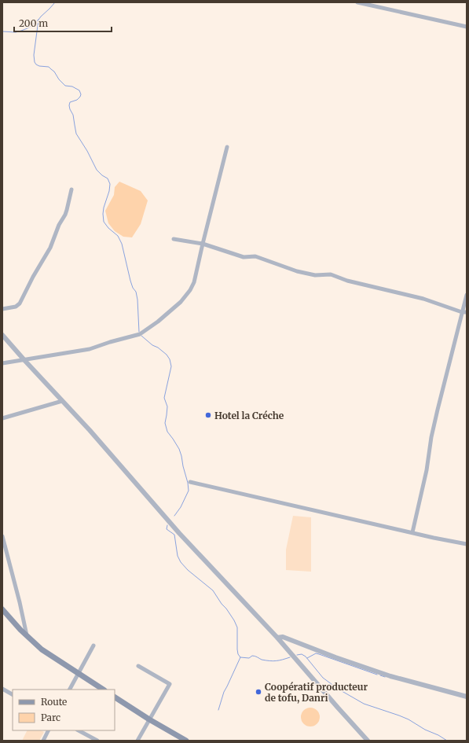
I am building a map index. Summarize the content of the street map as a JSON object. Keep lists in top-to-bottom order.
{
  "places": ["Hotel la Créche", "Coopératif producteur de tofu, Danri"],
  "legend": ["Route", "Parc"],
  "scale_bar": "200 m"
}
